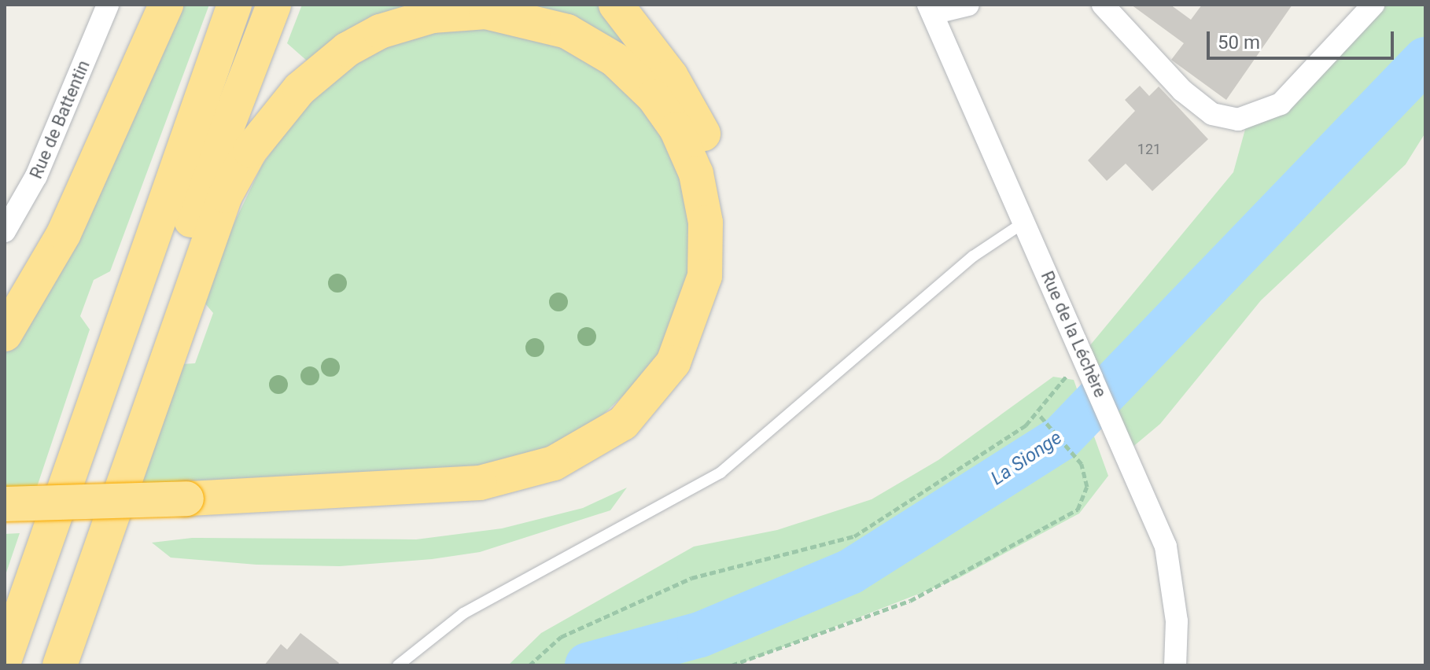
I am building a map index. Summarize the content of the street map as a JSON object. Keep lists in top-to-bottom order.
{
  "streets": {
    "street": ["Rue de Battentin", "Rue de la Léchère"]
  },
  "water": ["La Sionge"],
  "house_numbers": ["121"],
  "scale_bar": "50 m"
}
